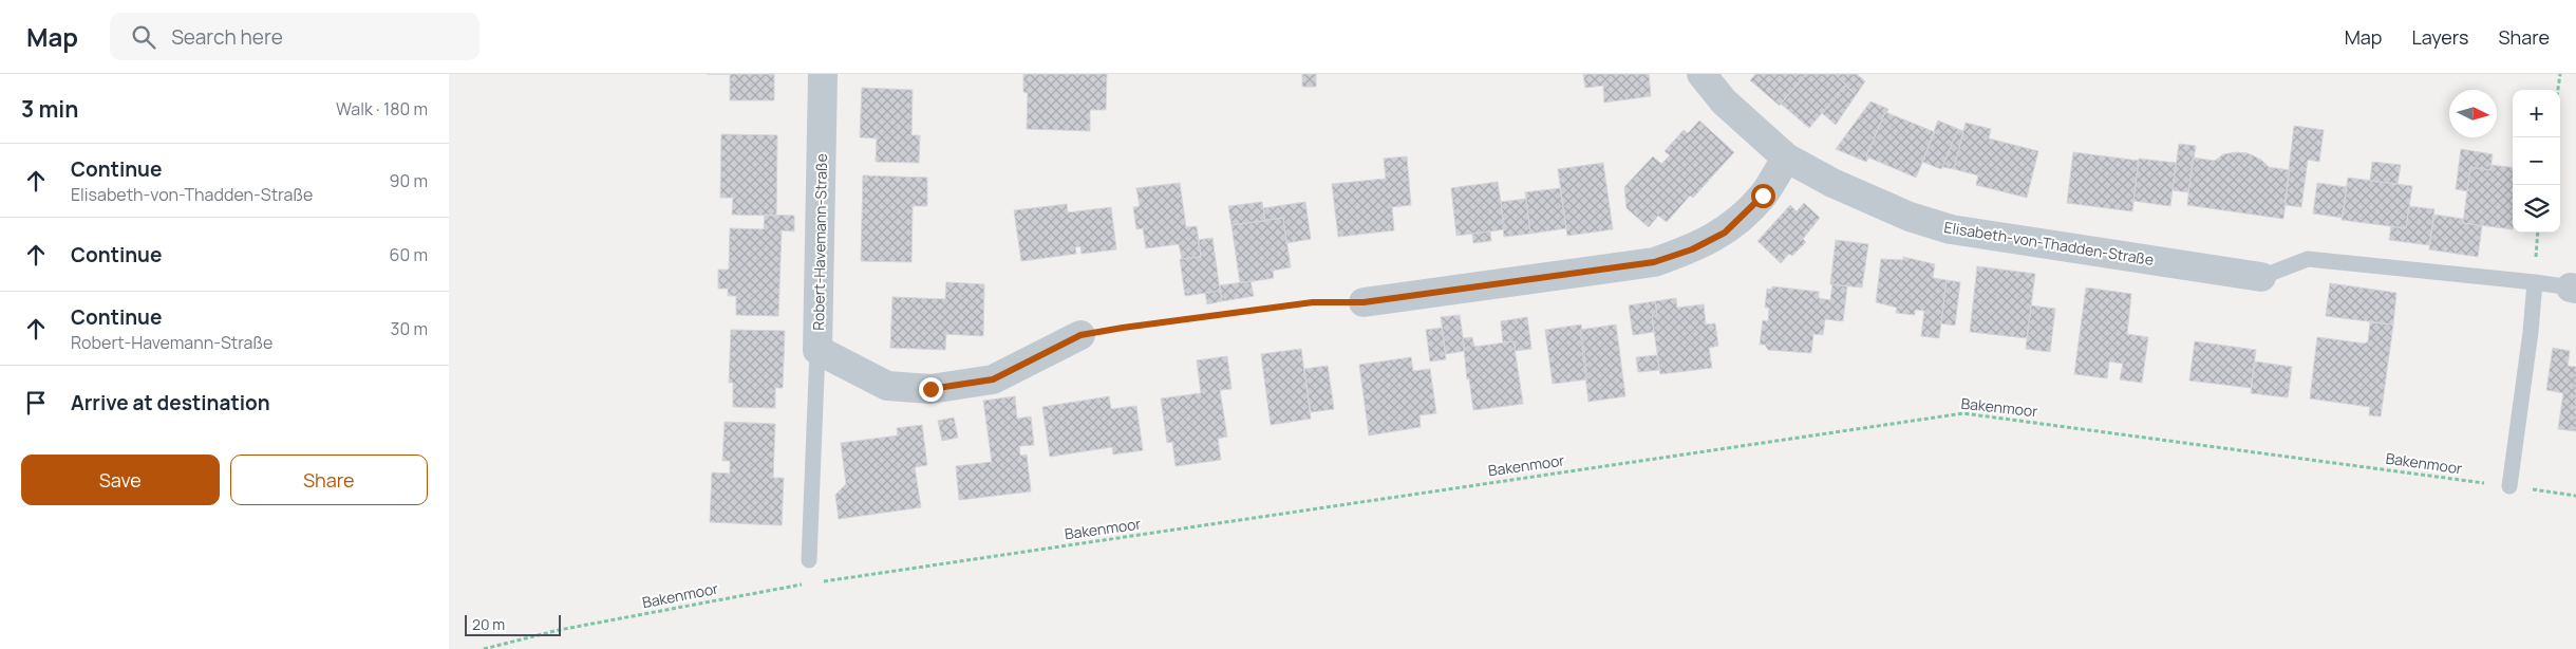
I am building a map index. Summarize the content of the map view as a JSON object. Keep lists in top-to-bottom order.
{
  "streets": {
    "street": ["Robert-Havemann-Straße", "Elisabeth-von-Thadden-Straße"],
    "path": ["Bakenmoor"]
  },
  "scale_bar": "20 m",
  "north": "right",
  "page": {
    "header": "Map",
    "search": "Search here",
    "nav": ["Map", "Layers", "Share"],
    "heading": ["3 min", "Walk · 180 m"],
    "map_buttons": ["+", "−"],
    "list": [
      ["Continue", "Elisabeth-von-Thadden-Straße", "90 m"],
      ["Continue", "60 m"],
      ["Continue", "Robert-Havemann-Straße", "30 m"],
      "Arrive at destination"
    ],
    "buttons": ["Save", "Share"],
    "scale": "20 m"
  }
}
